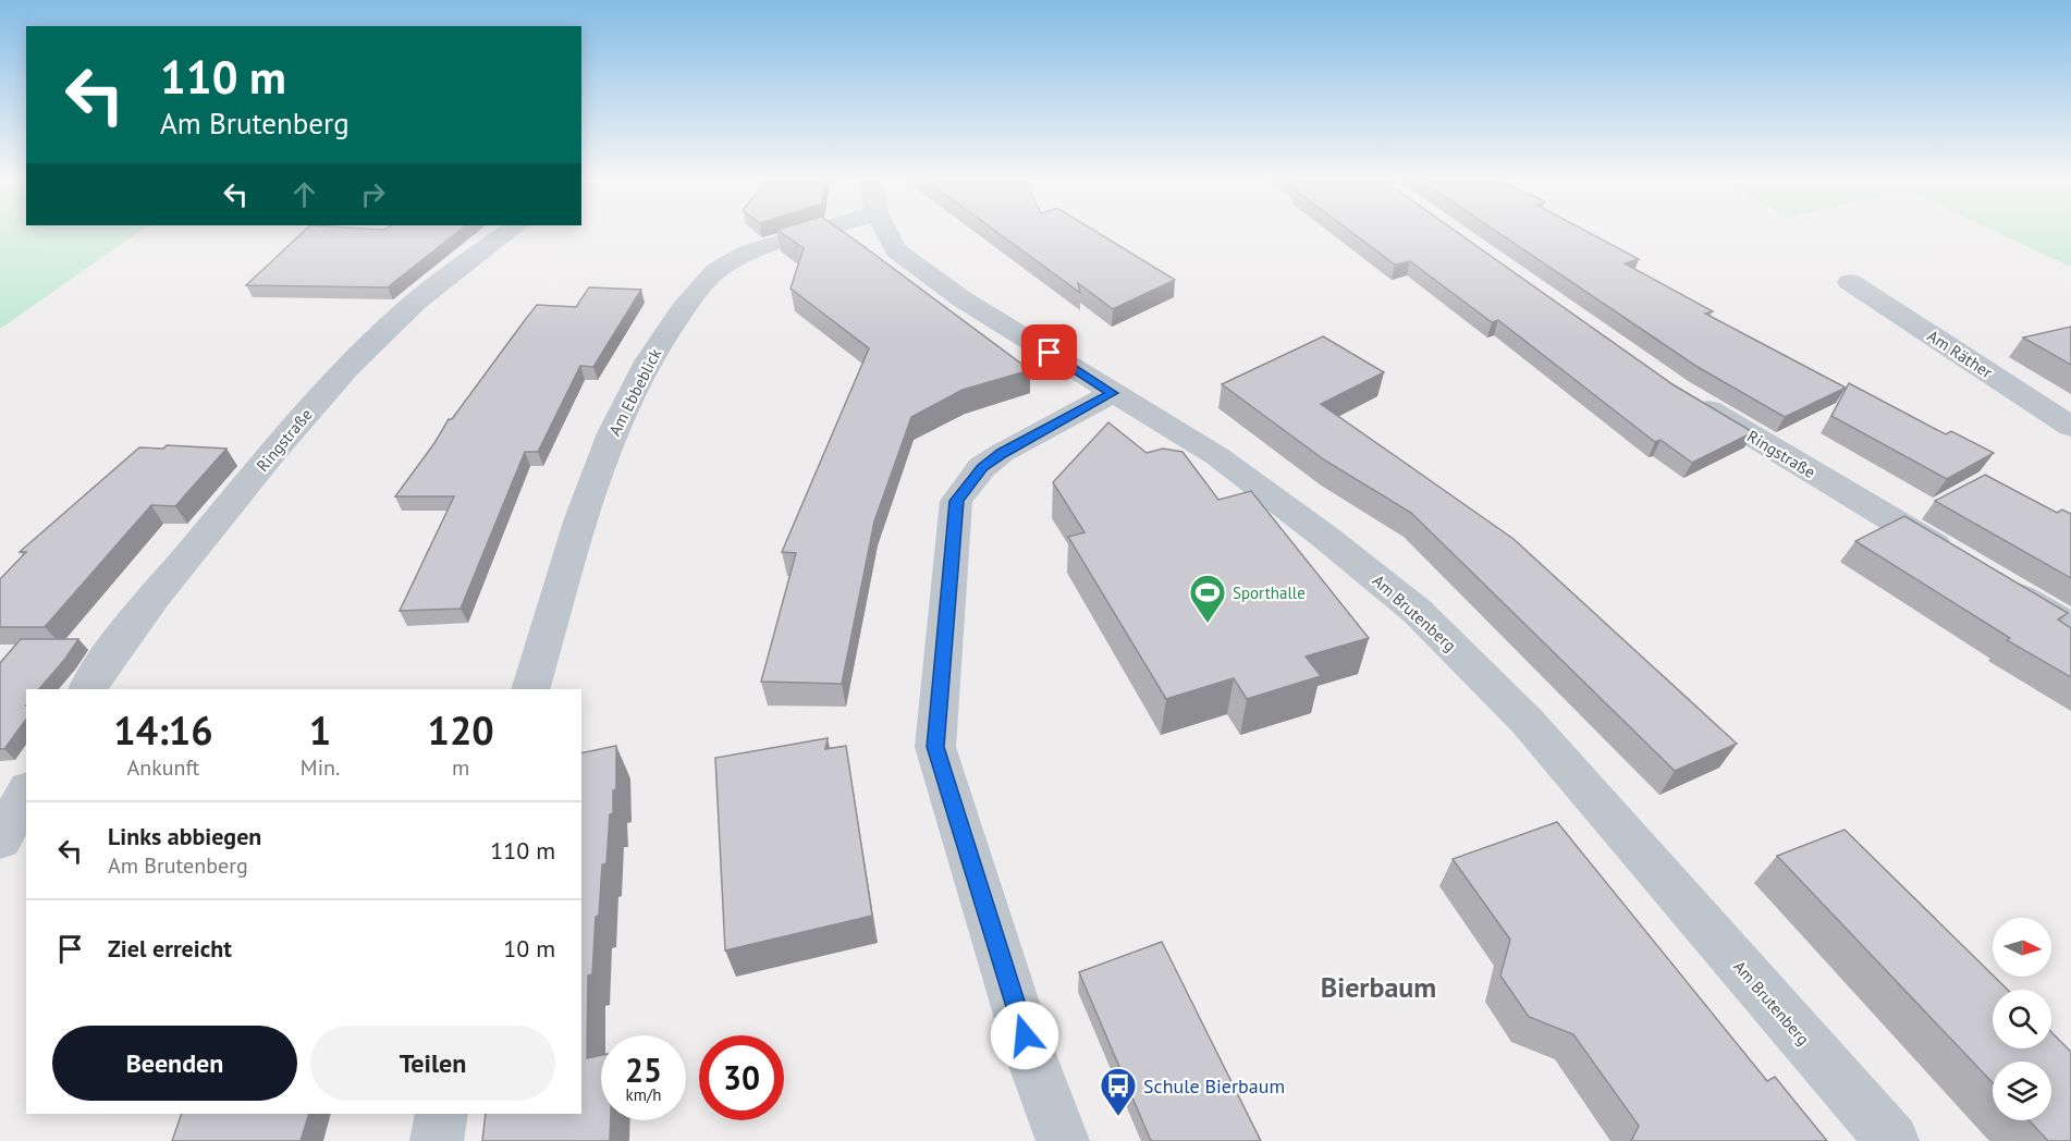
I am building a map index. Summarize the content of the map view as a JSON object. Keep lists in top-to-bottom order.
{
  "streets": {
    "street": [
      "Am Räther",
      "Am Ebbeblick",
      "Ringstraße",
      "Am Brutenberg"
    ]
  },
  "districts": ["Bierbaum"],
  "places": {
    "sports": ["Sporthalle"],
    "bus stop": ["Schule Bierbaum"]
  },
  "north": "right",
  "page": {
    "turn": ["110 m", "Am Brutenberg"],
    "eta": [
      "14:16",
      "Ankunft",
      "1",
      "Min.",
      "120",
      "m"
    ],
    "list": [
      {
        "name": "Links abbiegen",
        "note": "Am Brutenberg",
        "value": "110 m"
      },
      {
        "name": "Ziel erreicht",
        "value": "10 m"
      }
    ],
    "buttons": ["Beenden", "Teilen"],
    "speed": "25 km/h",
    "limit": "30"
  }
}
